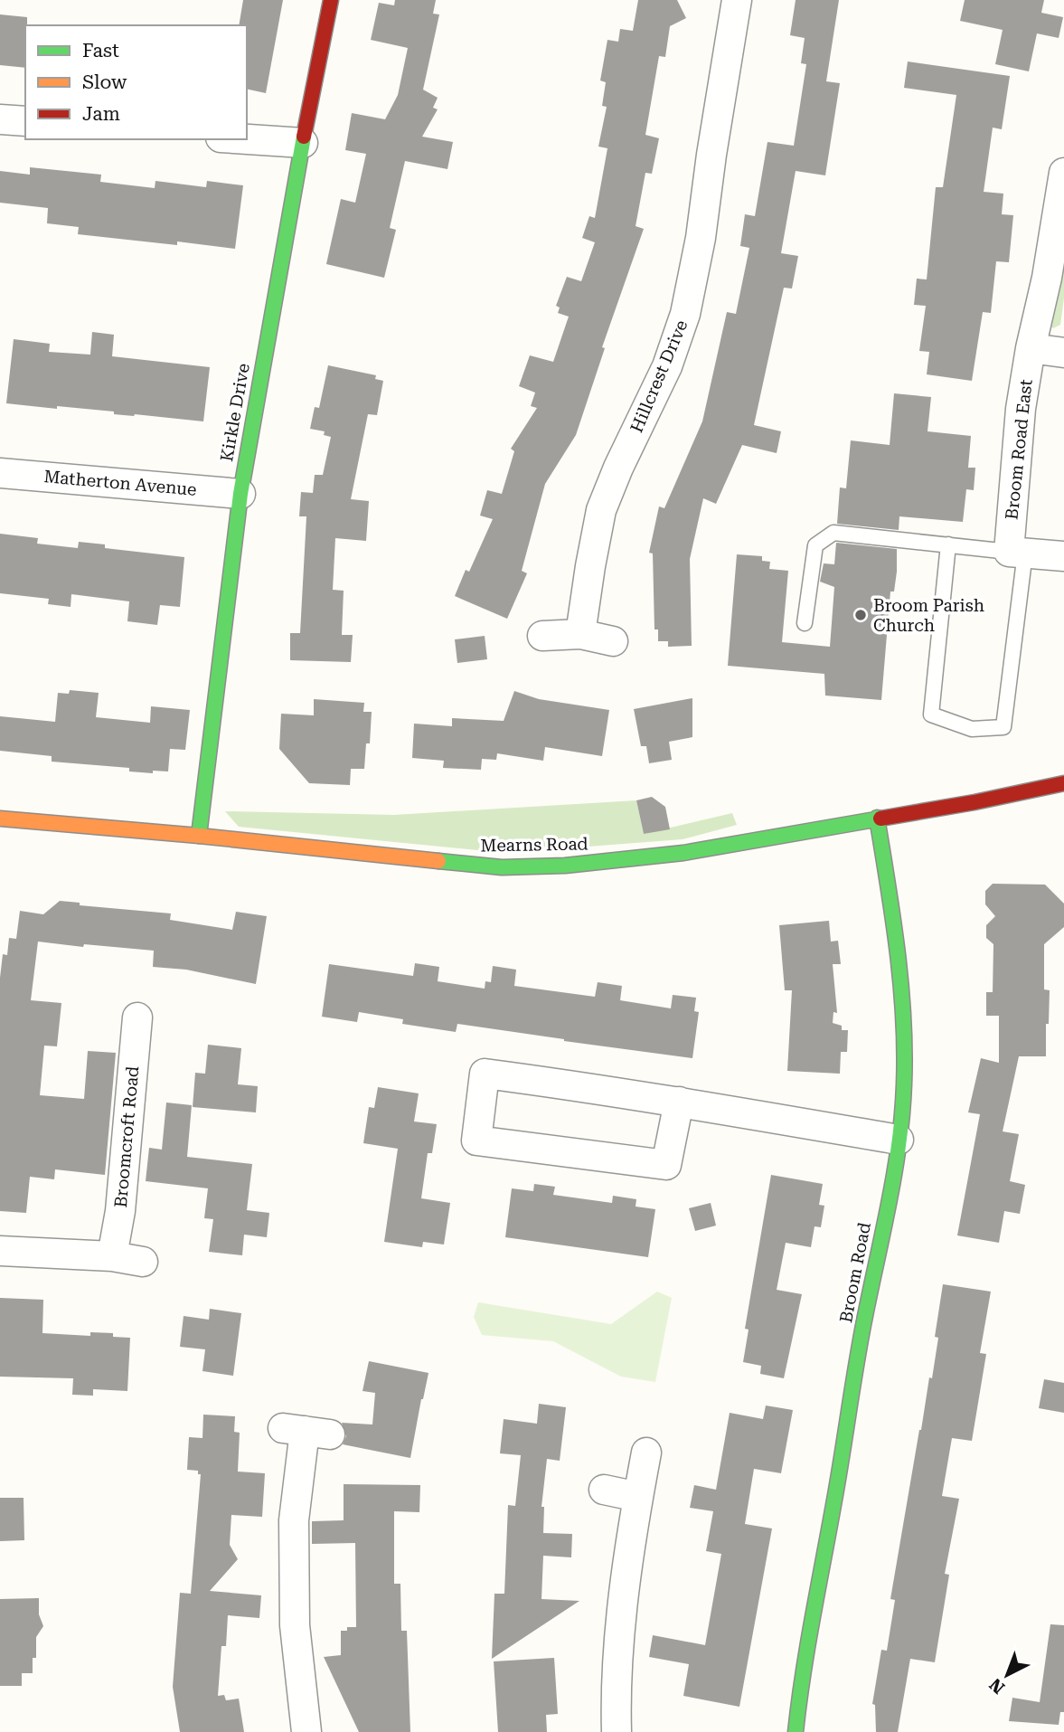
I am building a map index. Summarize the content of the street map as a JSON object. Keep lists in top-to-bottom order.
{
  "streets": {
    "street": [
      "Hillcrest Drive",
      "Kirkle Drive",
      "Broom Road East",
      "Matherton Avenue",
      "Mearns Road",
      "Broomcroft Road",
      "Broom Road"
    ]
  },
  "crossings": [
    ["Kirkle Drive", "Matherton Avenue"],
    ["Kirkle Drive", "Mearns Road"],
    ["Mearns Road", "Broom Road"]
  ],
  "places": ["Broom Parish Church"],
  "legend": ["Fast", "Slow", "Jam"],
  "north": "bottom left"
}
